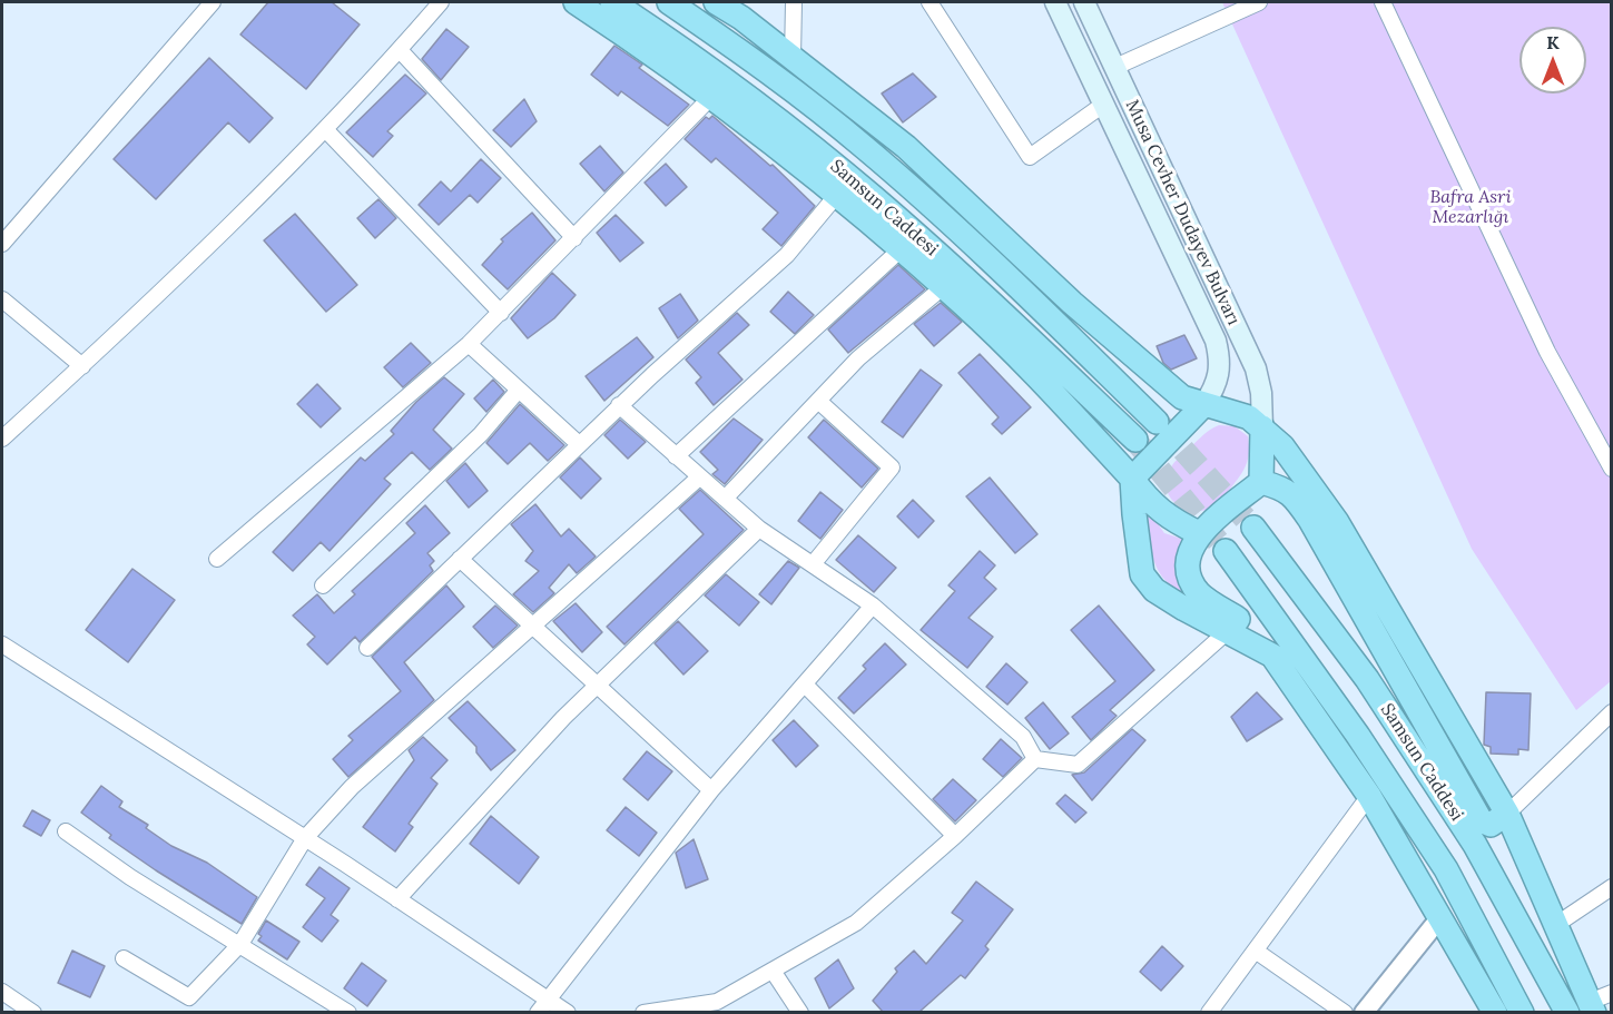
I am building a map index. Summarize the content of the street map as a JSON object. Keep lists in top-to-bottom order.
{
  "streets": {
    "highway": ["Samsun Caddesi"],
    "main road": ["Musa Cevher Dudayev Bulvarı"]
  },
  "parks": ["Bafra Asri Mezarlığı"],
  "north": "top"
}
